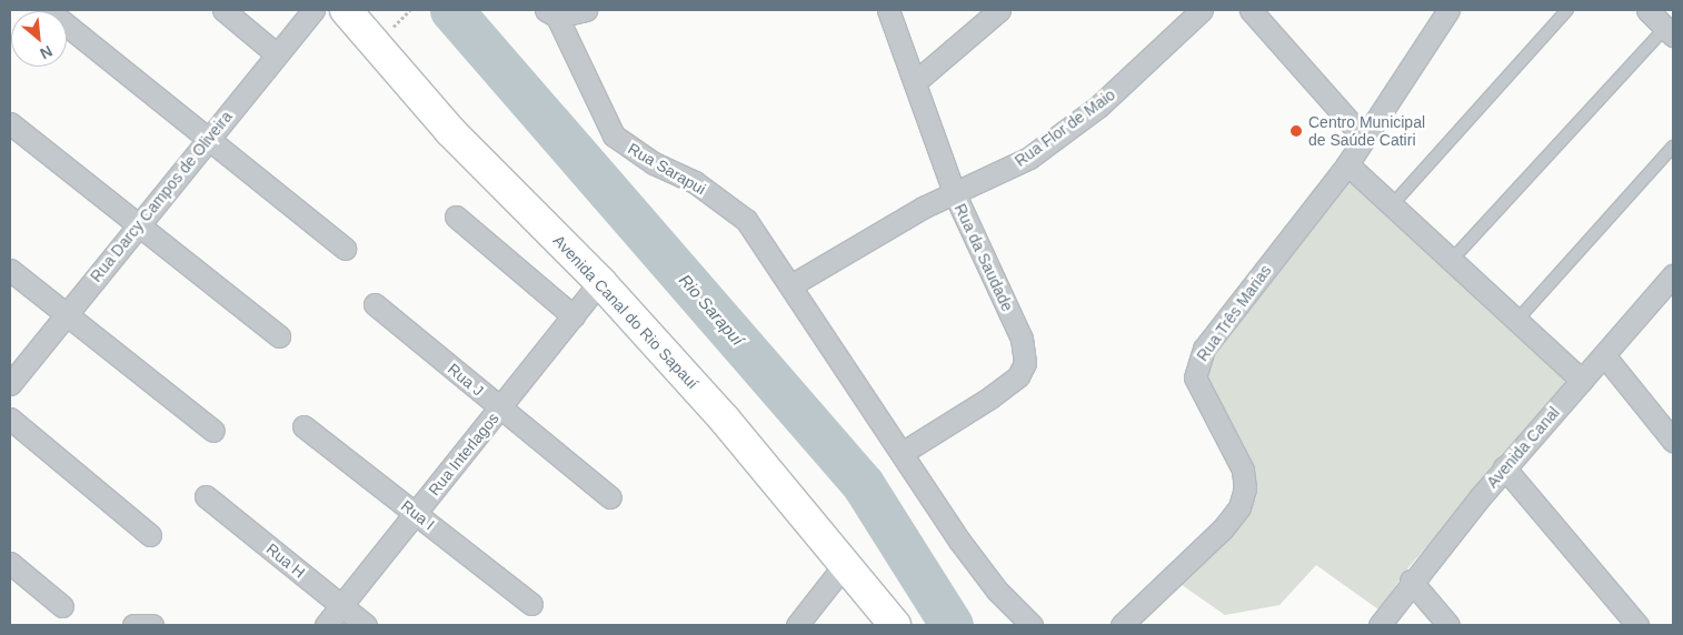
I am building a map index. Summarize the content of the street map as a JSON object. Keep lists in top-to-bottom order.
{
  "streets": {
    "street": [
      "Rua Flor de Maio",
      "Rua Sarapui",
      "Rua Darcy Campos de Oliveira",
      "Rua da Saudade",
      "Avenida Canal do Rio Sapauí",
      "Rua Três Marias",
      "Rua J",
      "Avenida Canal",
      "Rua Interlagos",
      "Rua I",
      "Rua H"
    ]
  },
  "crossings": [
    ["Rua Flor de Maio", "Rua Sarapui"],
    ["Rua Flor de Maio", "Rua da Saudade"],
    ["Avenida Canal do Rio Sapauí", "Rua Interlagos"],
    ["Rua J", "Rua Interlagos"],
    ["Rua Interlagos", "Rua I"],
    ["Rua Interlagos", "Rua H"]
  ],
  "water": ["Rio Sarapuí"],
  "places": ["Centro Municipal de Saúde Catiri"],
  "north": "bottom right"
}
